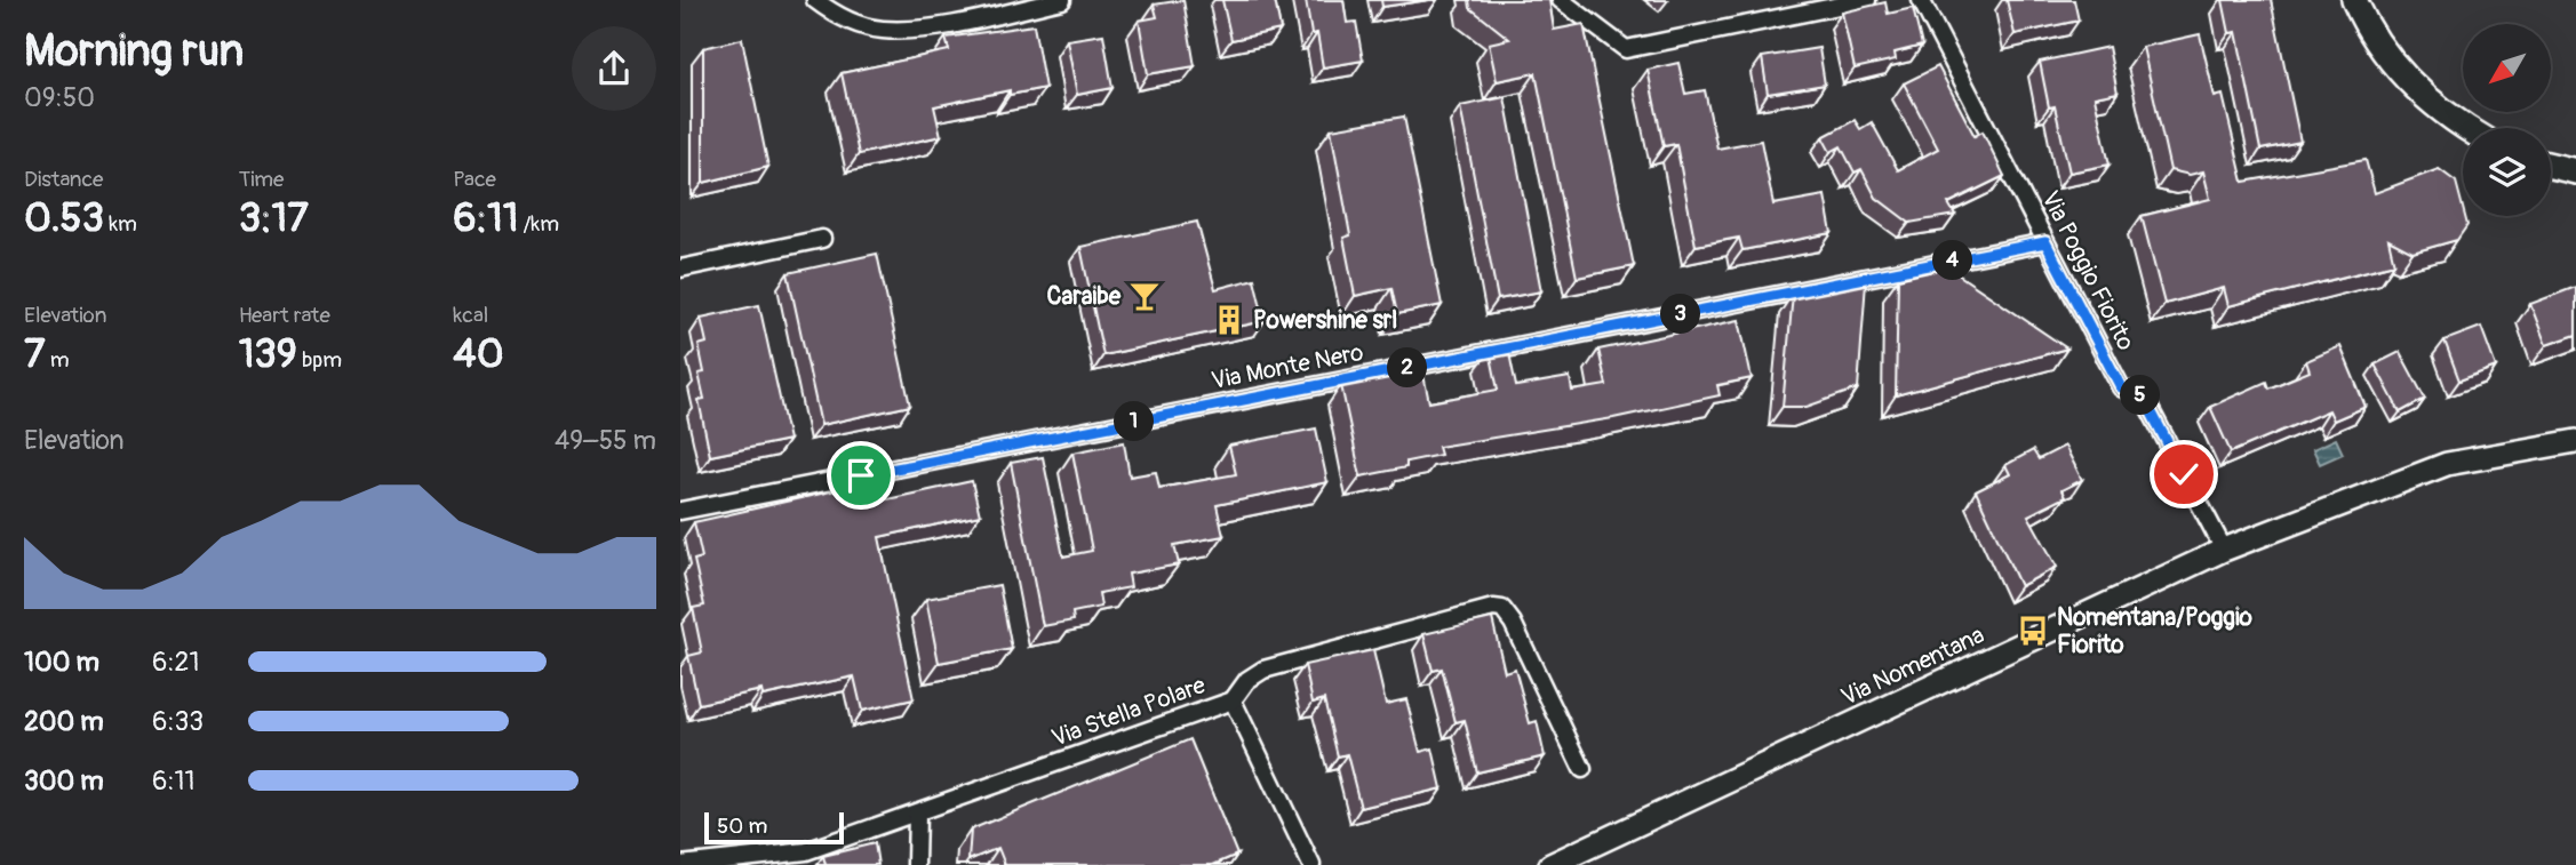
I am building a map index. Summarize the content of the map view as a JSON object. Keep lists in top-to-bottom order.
{
  "streets": {
    "street": [
      "Via Poggio Fiorito",
      "Via Monte Nero",
      "Via Nomentana",
      "Via Stella Polare"
    ]
  },
  "crossings": [
    ["Via Poggio Fiorito", "Via Monte Nero"],
    ["Via Poggio Fiorito", "Via Nomentana"]
  ],
  "places": {
    "bar": ["Caraibe"],
    "building": ["Powershine srl"],
    "bus stop": ["Nomentana/Poggio Fiorito"]
  },
  "scale_bar": "50 m",
  "north": "bottom left",
  "page": {
    "heading": ["Morning run", "09:50"],
    "stats": [
      ["Distance", "0.53 km"],
      ["Time", "3:17"],
      ["Pace", "6:11 /km"],
      ["Elevation", "7 m"],
      ["Heart rate", "139 bpm"],
      ["kcal", "40"]
    ],
    "pins": [
      "4",
      "3",
      "2",
      "5",
      "1"
    ],
    "chart": ["Elevation", "49–55 m"],
    "list": [
      {
        "name": "100 m",
        "note": "6:21"
      },
      {
        "name": "200 m",
        "note": "6:33"
      },
      {
        "name": "300 m",
        "note": "6:11"
      }
    ],
    "scale": "50 m"
  }
}
